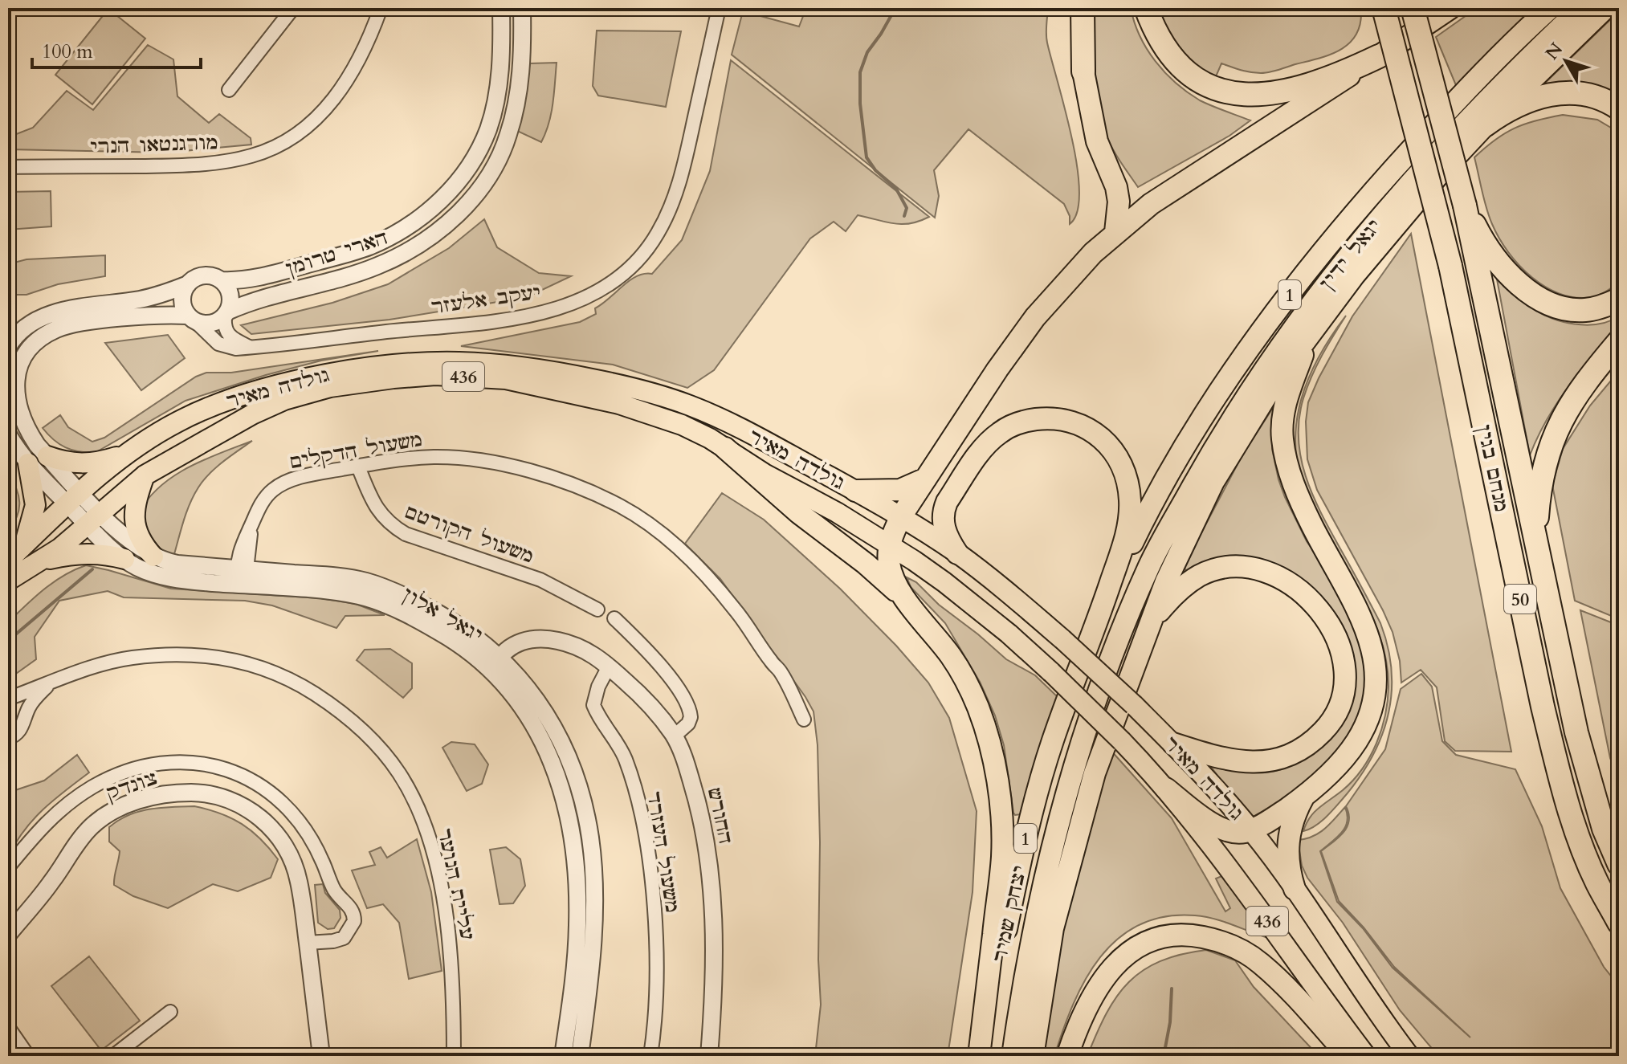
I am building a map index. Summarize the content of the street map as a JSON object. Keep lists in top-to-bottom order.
{
  "streets": {
    "highway": [
      "יגאל ידין",
      "1",
      "מנחם בגין",
      "50",
      "יצחק שמיר"
    ],
    "main road": ["436", "גולדה מאיר"],
    "street": [
      "מורגנטאו הנרי",
      "הארי טרומן",
      "יעקב אלעזר",
      "משעול הדקלים",
      "משעול הקורטם",
      "יגאל אלון",
      "צונדק",
      "החורש",
      "משעול העזרד",
      "עליית הנוער"
    ]
  },
  "crossings": [
    ["הארי טרומן", "יעקב אלעזר"],
    ["יגאל ידין", "יצחק שמיר"],
    ["גולדה מאיר", "יגאל אלון"],
    ["משעול הדקלים", "משעול הקורטם"],
    ["משעול הדקלים", "יגאל אלון"],
    ["יגאל אלון", "החורש"],
    ["החורש", "משעול העזרד"]
  ],
  "scale_bar": "100 m",
  "north": "top left"
}
